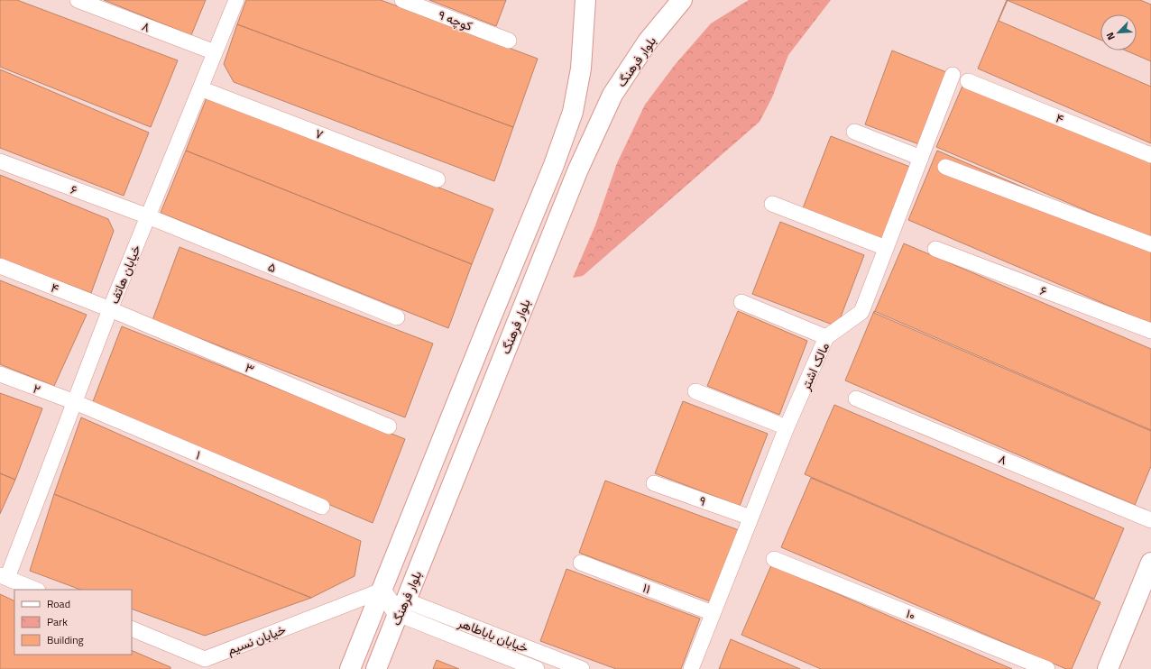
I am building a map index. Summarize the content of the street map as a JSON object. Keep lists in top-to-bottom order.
{
  "streets": {
    "main road": ["بلوار فرهنگ"],
    "street": [
      "کوچه ۹",
      "۸",
      "۴",
      "۷",
      "۶",
      "۵",
      "خیابان هاتف",
      "مالک اشتر",
      "۳",
      "۲",
      "۱",
      "۹",
      "۱۱",
      "۱۰",
      "خیابان باباطاهر",
      "خیابان نسیم"
    ]
  },
  "crossings": [
    ["۸", "خیابان هاتف"],
    ["بلوار فرهنگ", "خیابان باباطاهر"],
    ["بلوار فرهنگ", "خیابان نسیم"],
    ["۴", "خیابان هاتف"],
    ["۴", "۳"],
    ["۷", "خیابان هاتف"],
    ["۶", "۵"],
    ["۶", "خیابان هاتف"],
    ["۵", "خیابان هاتف"],
    ["خیابان هاتف", "۳"],
    ["خیابان هاتف", "۲"],
    ["خیابان هاتف", "۱"],
    ["مالک اشتر", "۹"],
    ["مالک اشتر", "۱۱"],
    ["۲", "۱"]
  ],
  "legend": ["Road", "Park", "Building"],
  "north": "bottom left"
}
